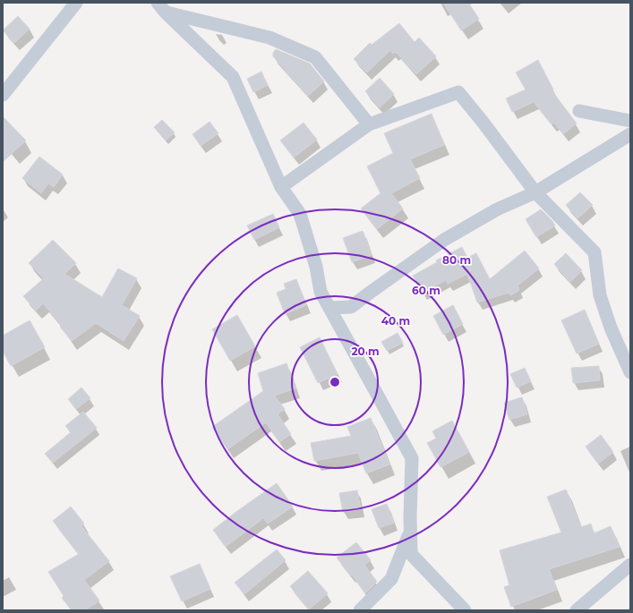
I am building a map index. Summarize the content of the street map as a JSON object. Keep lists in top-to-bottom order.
{
  "rings": [
    "80 m",
    "60 m",
    "40 m",
    "20 m"
  ]
}
